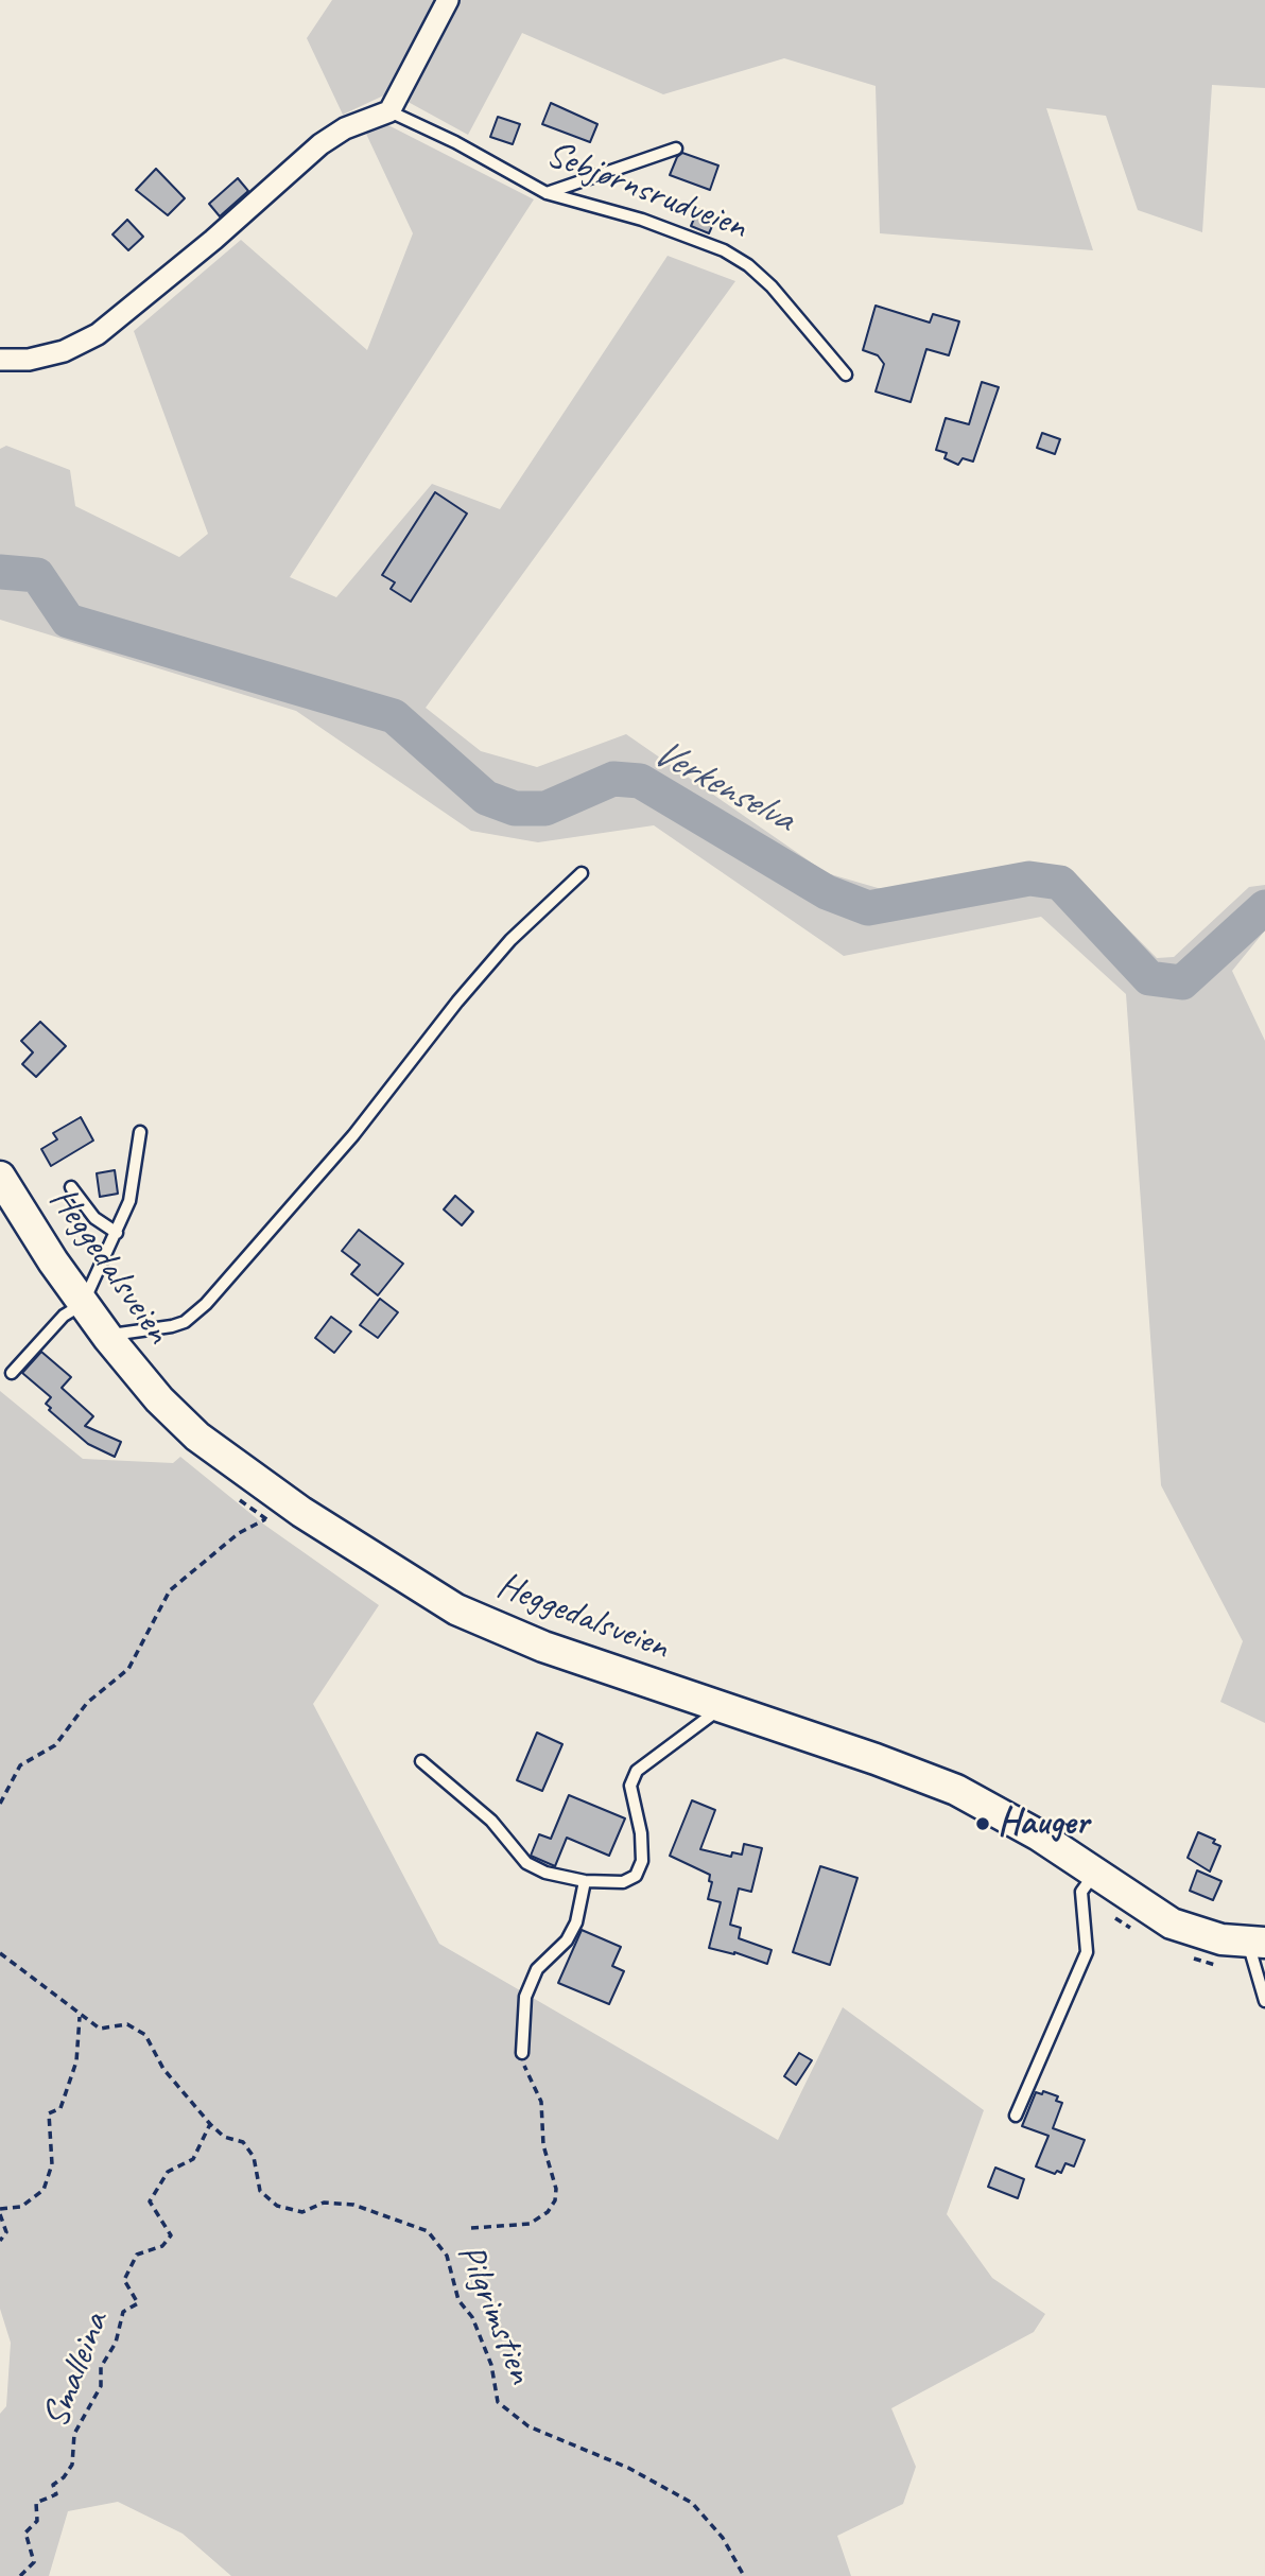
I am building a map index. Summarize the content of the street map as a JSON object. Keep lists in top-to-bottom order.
{
  "streets": {
    "main road": ["Heggedalsveien"],
    "lane": ["Sebjørnsrudveien"],
    "path": ["Pilgrimstien", "Smalleina"]
  },
  "crossings": [
    ["Pilgrimstien", "Smalleina"]
  ],
  "water": ["Verkenselva"],
  "places": ["Hauger"]
}
